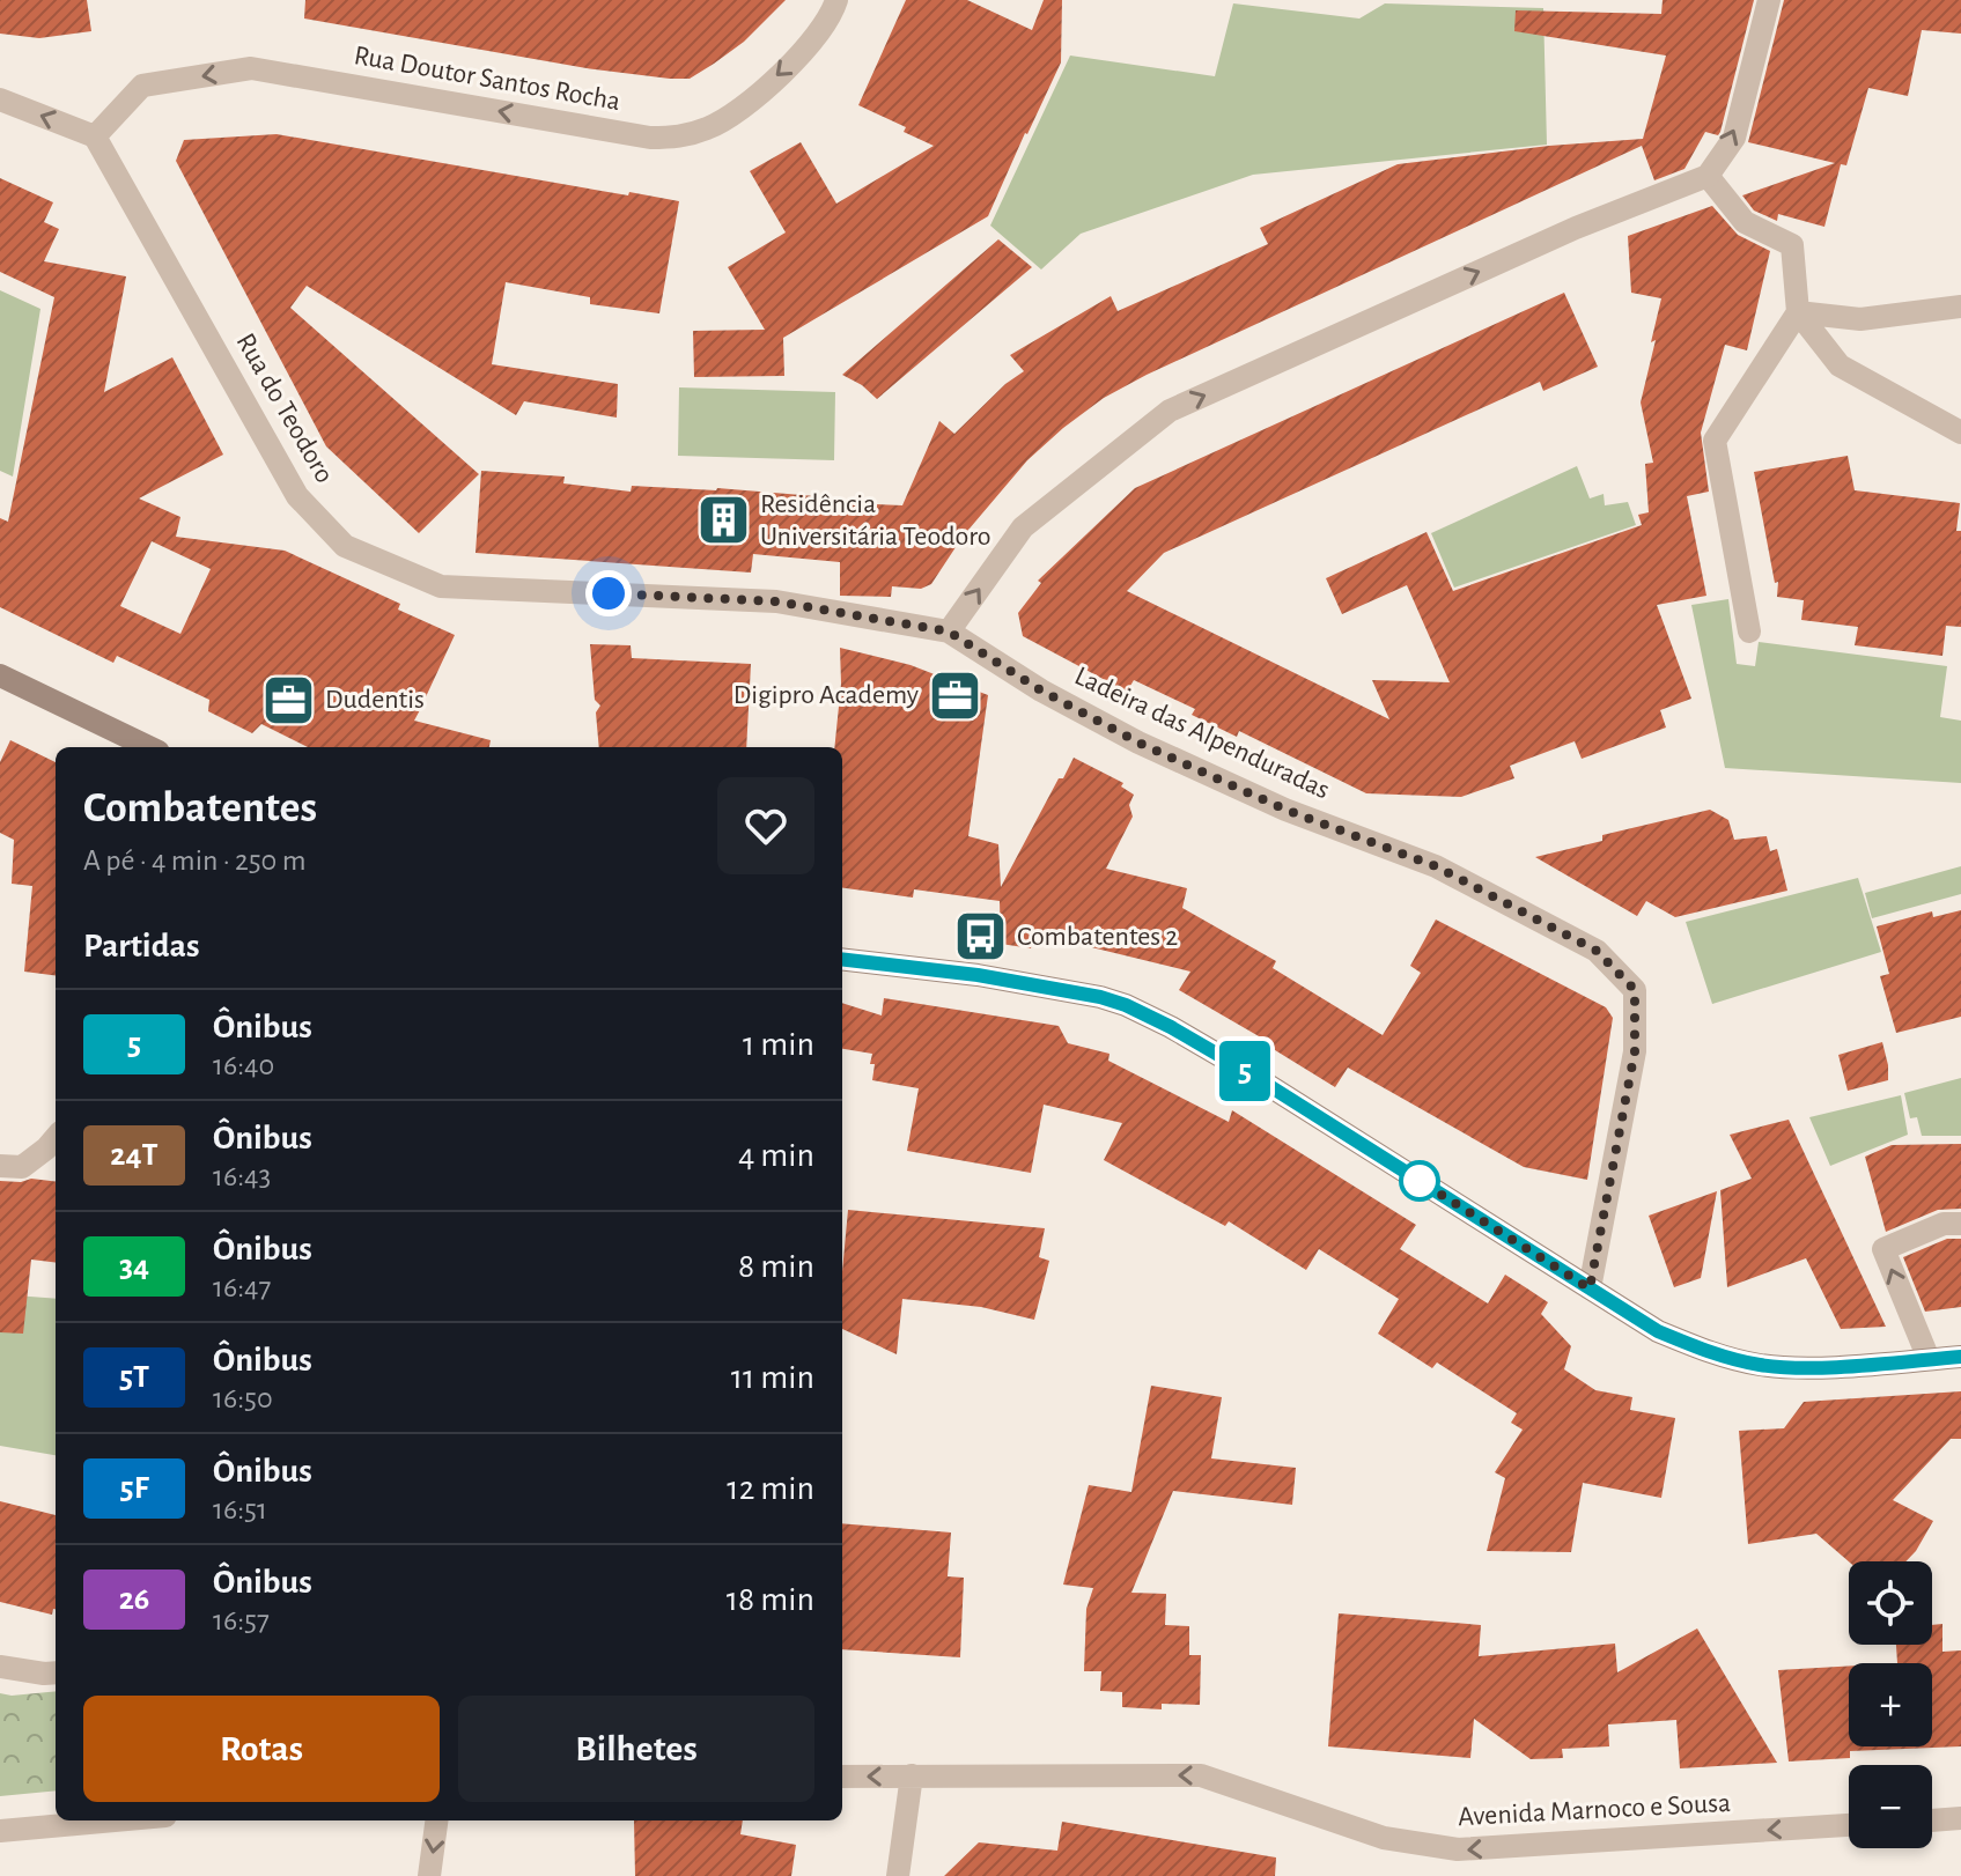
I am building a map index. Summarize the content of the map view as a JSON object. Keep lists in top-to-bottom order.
{
  "streets": {
    "street": [
      "Rua Doutor Santos Rocha",
      "Rua do Teodoro",
      "Ladeira das Alpenduradas",
      "Avenida Marnoco e Sousa"
    ]
  },
  "crossings": [
    ["Rua Doutor Santos Rocha", "Rua do Teodoro"],
    ["Rua do Teodoro", "Ladeira das Alpenduradas"]
  ],
  "one_way": ["Rua Doutor Santos Rocha", "Avenida Marnoco e Sousa"],
  "places": {
    "building": ["Residência Universitária Teodoro"],
    "office": ["Digipro Academy", "Dudentis"],
    "bus stop": ["Combatentes 2"]
  },
  "lines": ["bus line 5"],
  "page": {
    "on_map": "5",
    "heading": [
      ["Combatentes", "A pé · 4 min · 250 m"],
      "Partidas"
    ],
    "list": [
      {
        "mark": "5",
        "name": "Ônibus",
        "note": "16:40",
        "value": "1 min"
      },
      {
        "mark": "24T",
        "name": "Ônibus",
        "note": "16:43",
        "value": "4 min"
      },
      {
        "mark": "34",
        "name": "Ônibus",
        "note": "16:47",
        "value": "8 min"
      },
      {
        "mark": "5T",
        "name": "Ônibus",
        "note": "16:50",
        "value": "11 min"
      },
      {
        "mark": "5F",
        "name": "Ônibus",
        "note": "16:51",
        "value": "12 min"
      },
      {
        "mark": "26",
        "name": "Ônibus",
        "note": "16:57",
        "value": "18 min"
      }
    ],
    "map_buttons": ["+", "−"],
    "buttons": ["Rotas", "Bilhetes"]
  }
}
